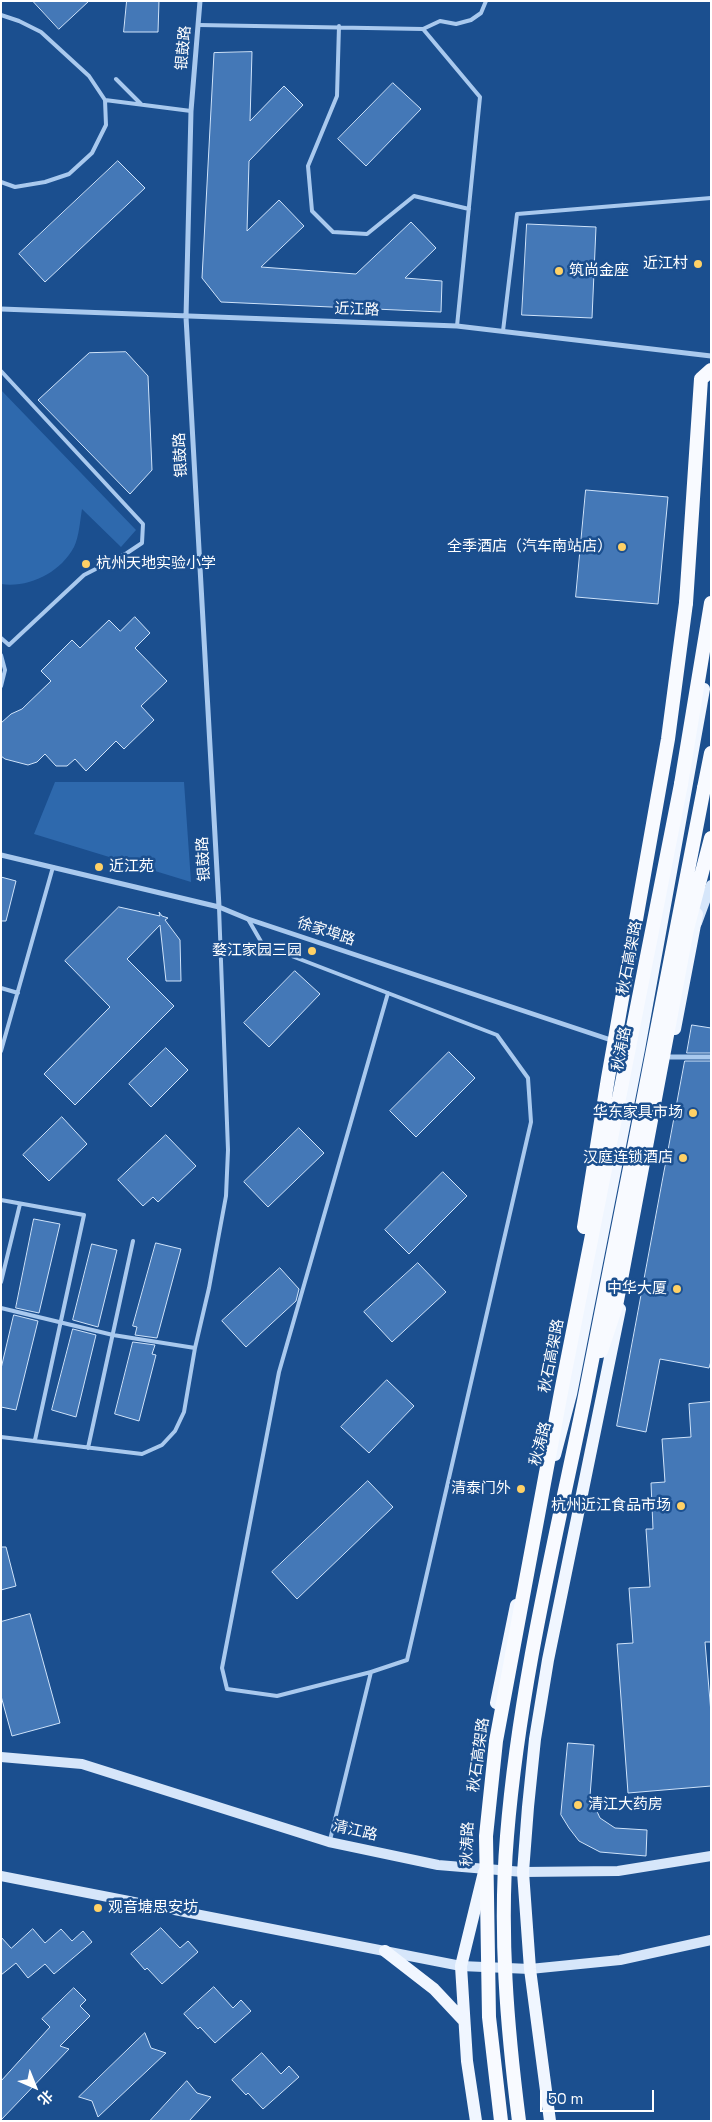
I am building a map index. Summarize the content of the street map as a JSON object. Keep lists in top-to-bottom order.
{
  "streets": {
    "highway": ["秋石高架路"],
    "main road": ["秋涛路", "清江路"],
    "street": ["银鼓路", "近江路", "徐家埠路"]
  },
  "crossings": [
    ["银鼓路", "近江路"],
    ["银鼓路", "徐家埠路"],
    ["徐家埠路", "秋涛路"],
    ["秋涛路", "清江路"]
  ],
  "places": [
    "近江村",
    "筑尚金座",
    "全季酒店（汽车南站店）",
    "杭州天地实验小学",
    "近江苑",
    "婺江家园三园",
    "华东家具市场",
    "汉庭连锁酒店",
    "中华大厦",
    "清泰门外",
    "杭州近江食品市场",
    "清江大药房",
    "观音塘思安坊"
  ],
  "scale_bar": "50 m",
  "north": "bottom right"
}
